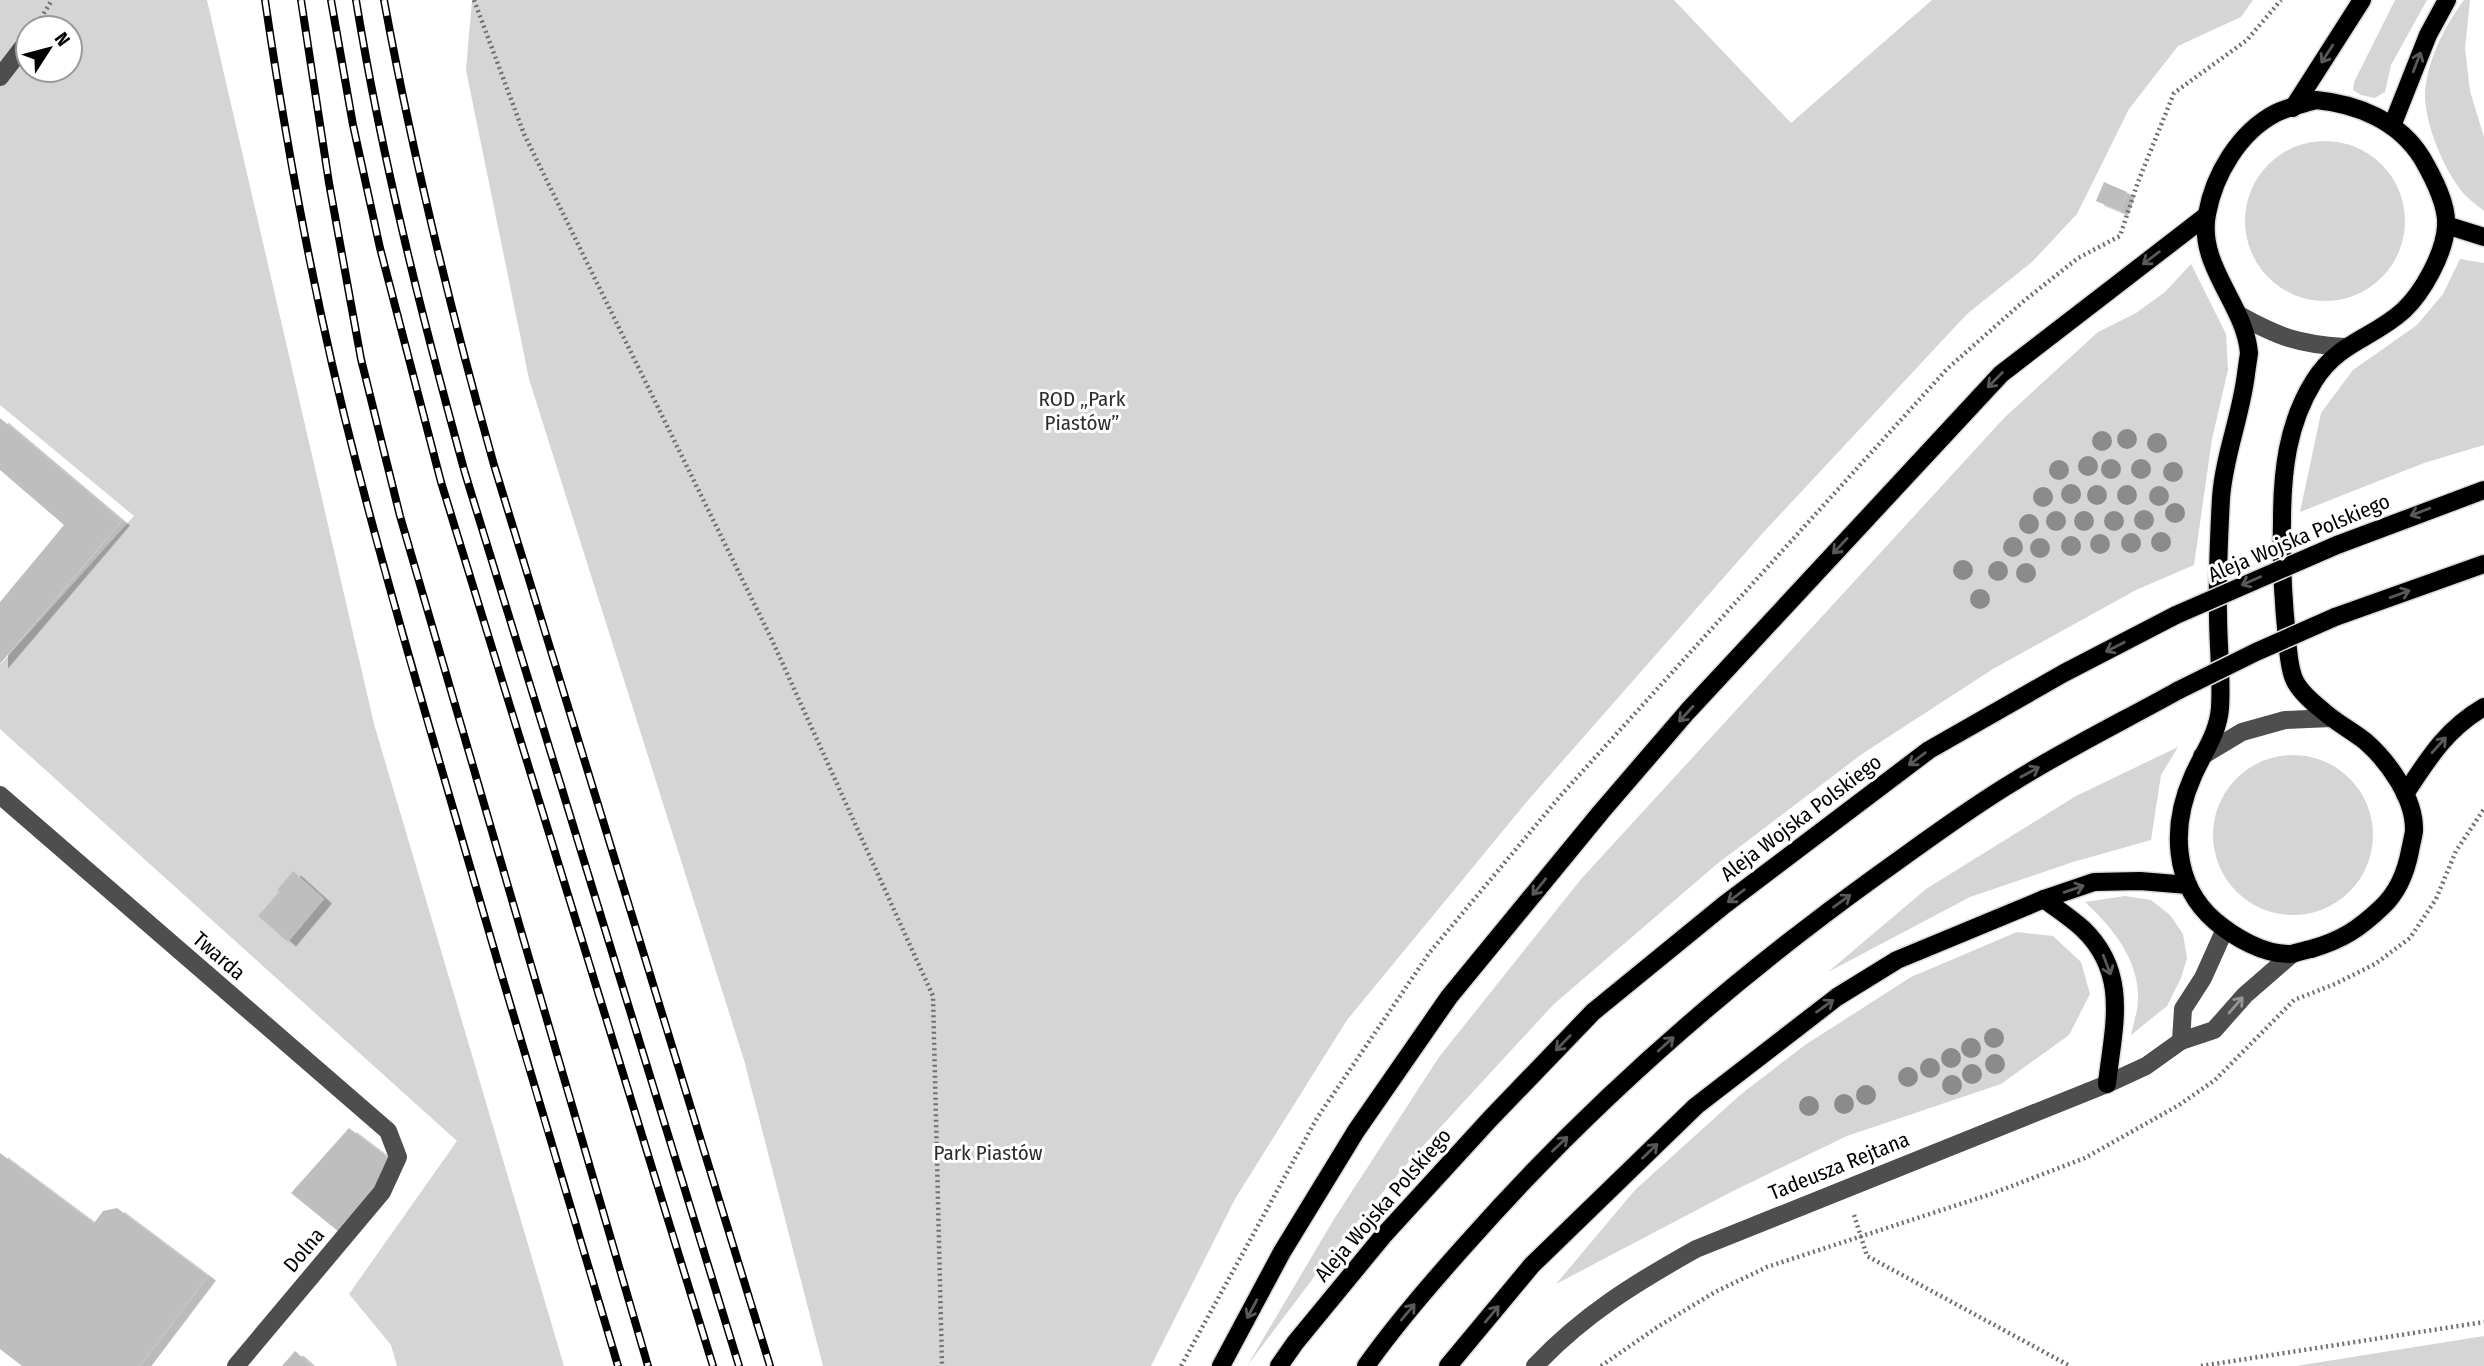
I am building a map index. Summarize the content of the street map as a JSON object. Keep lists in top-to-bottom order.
{
  "streets": {
    "main road": ["Aleja Wojska Polskiego"],
    "street": ["Twarda", "Tadeusza Rejtana", "Dolna"]
  },
  "crossings": [
    ["Twarda", "Dolna"]
  ],
  "parks": ["ROD „Park Piastów”", "Park Piastów"],
  "north": "top right"
}
